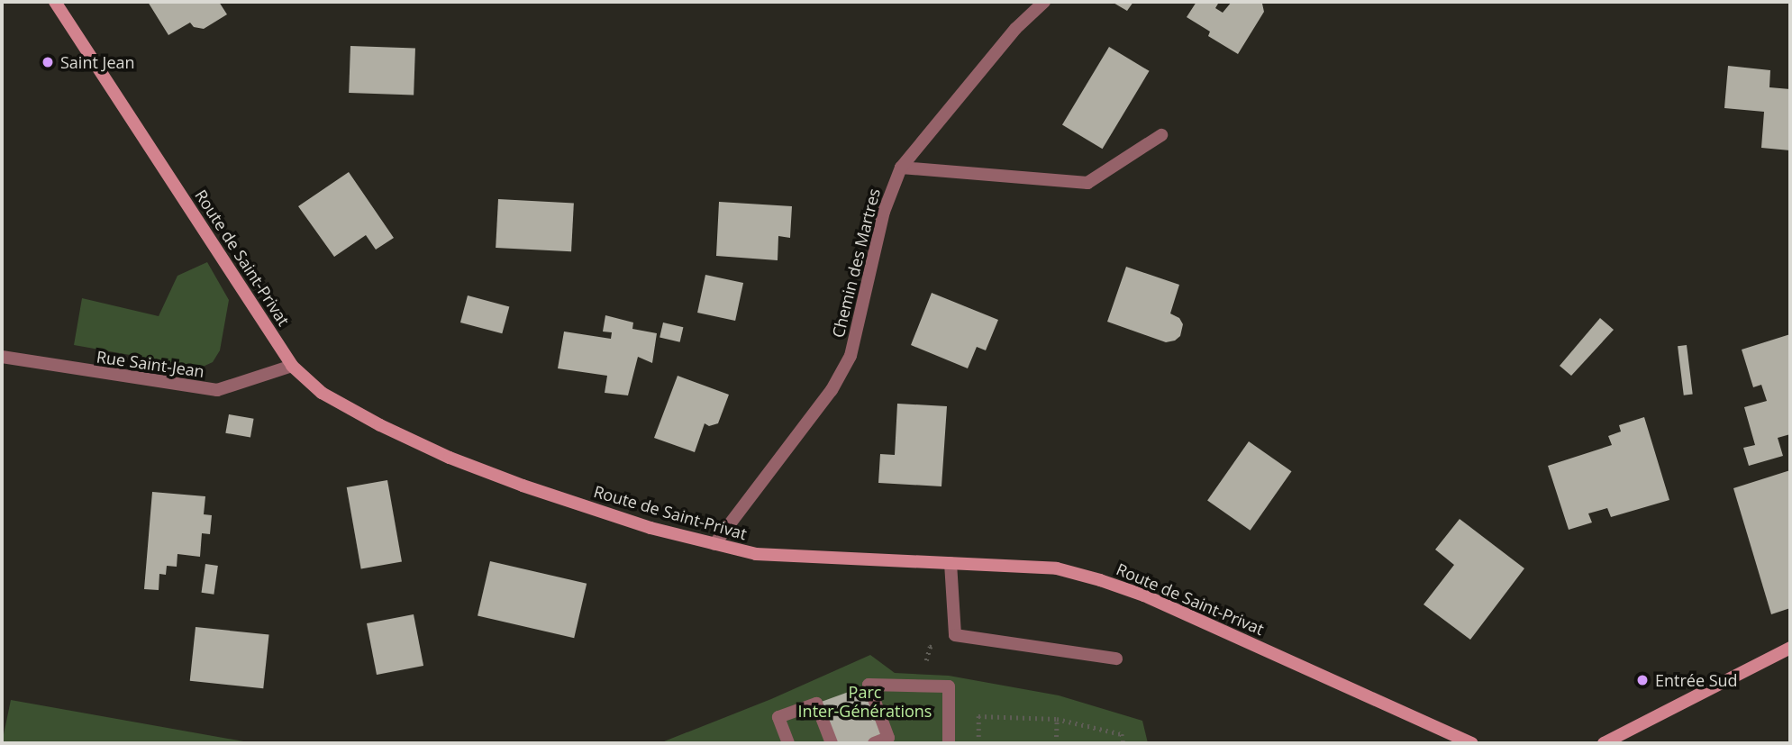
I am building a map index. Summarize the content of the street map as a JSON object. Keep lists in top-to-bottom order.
{
  "streets": {
    "street": ["Route de Saint-Privat", "Chemin des Martres", "Rue Saint-Jean"]
  },
  "crossings": [
    ["Route de Saint-Privat", "Chemin des Martres"],
    ["Route de Saint-Privat", "Rue Saint-Jean"]
  ],
  "parks": ["Parc Inter-Générations"],
  "places": ["Saint Jean", "Entrée Sud"]
}
